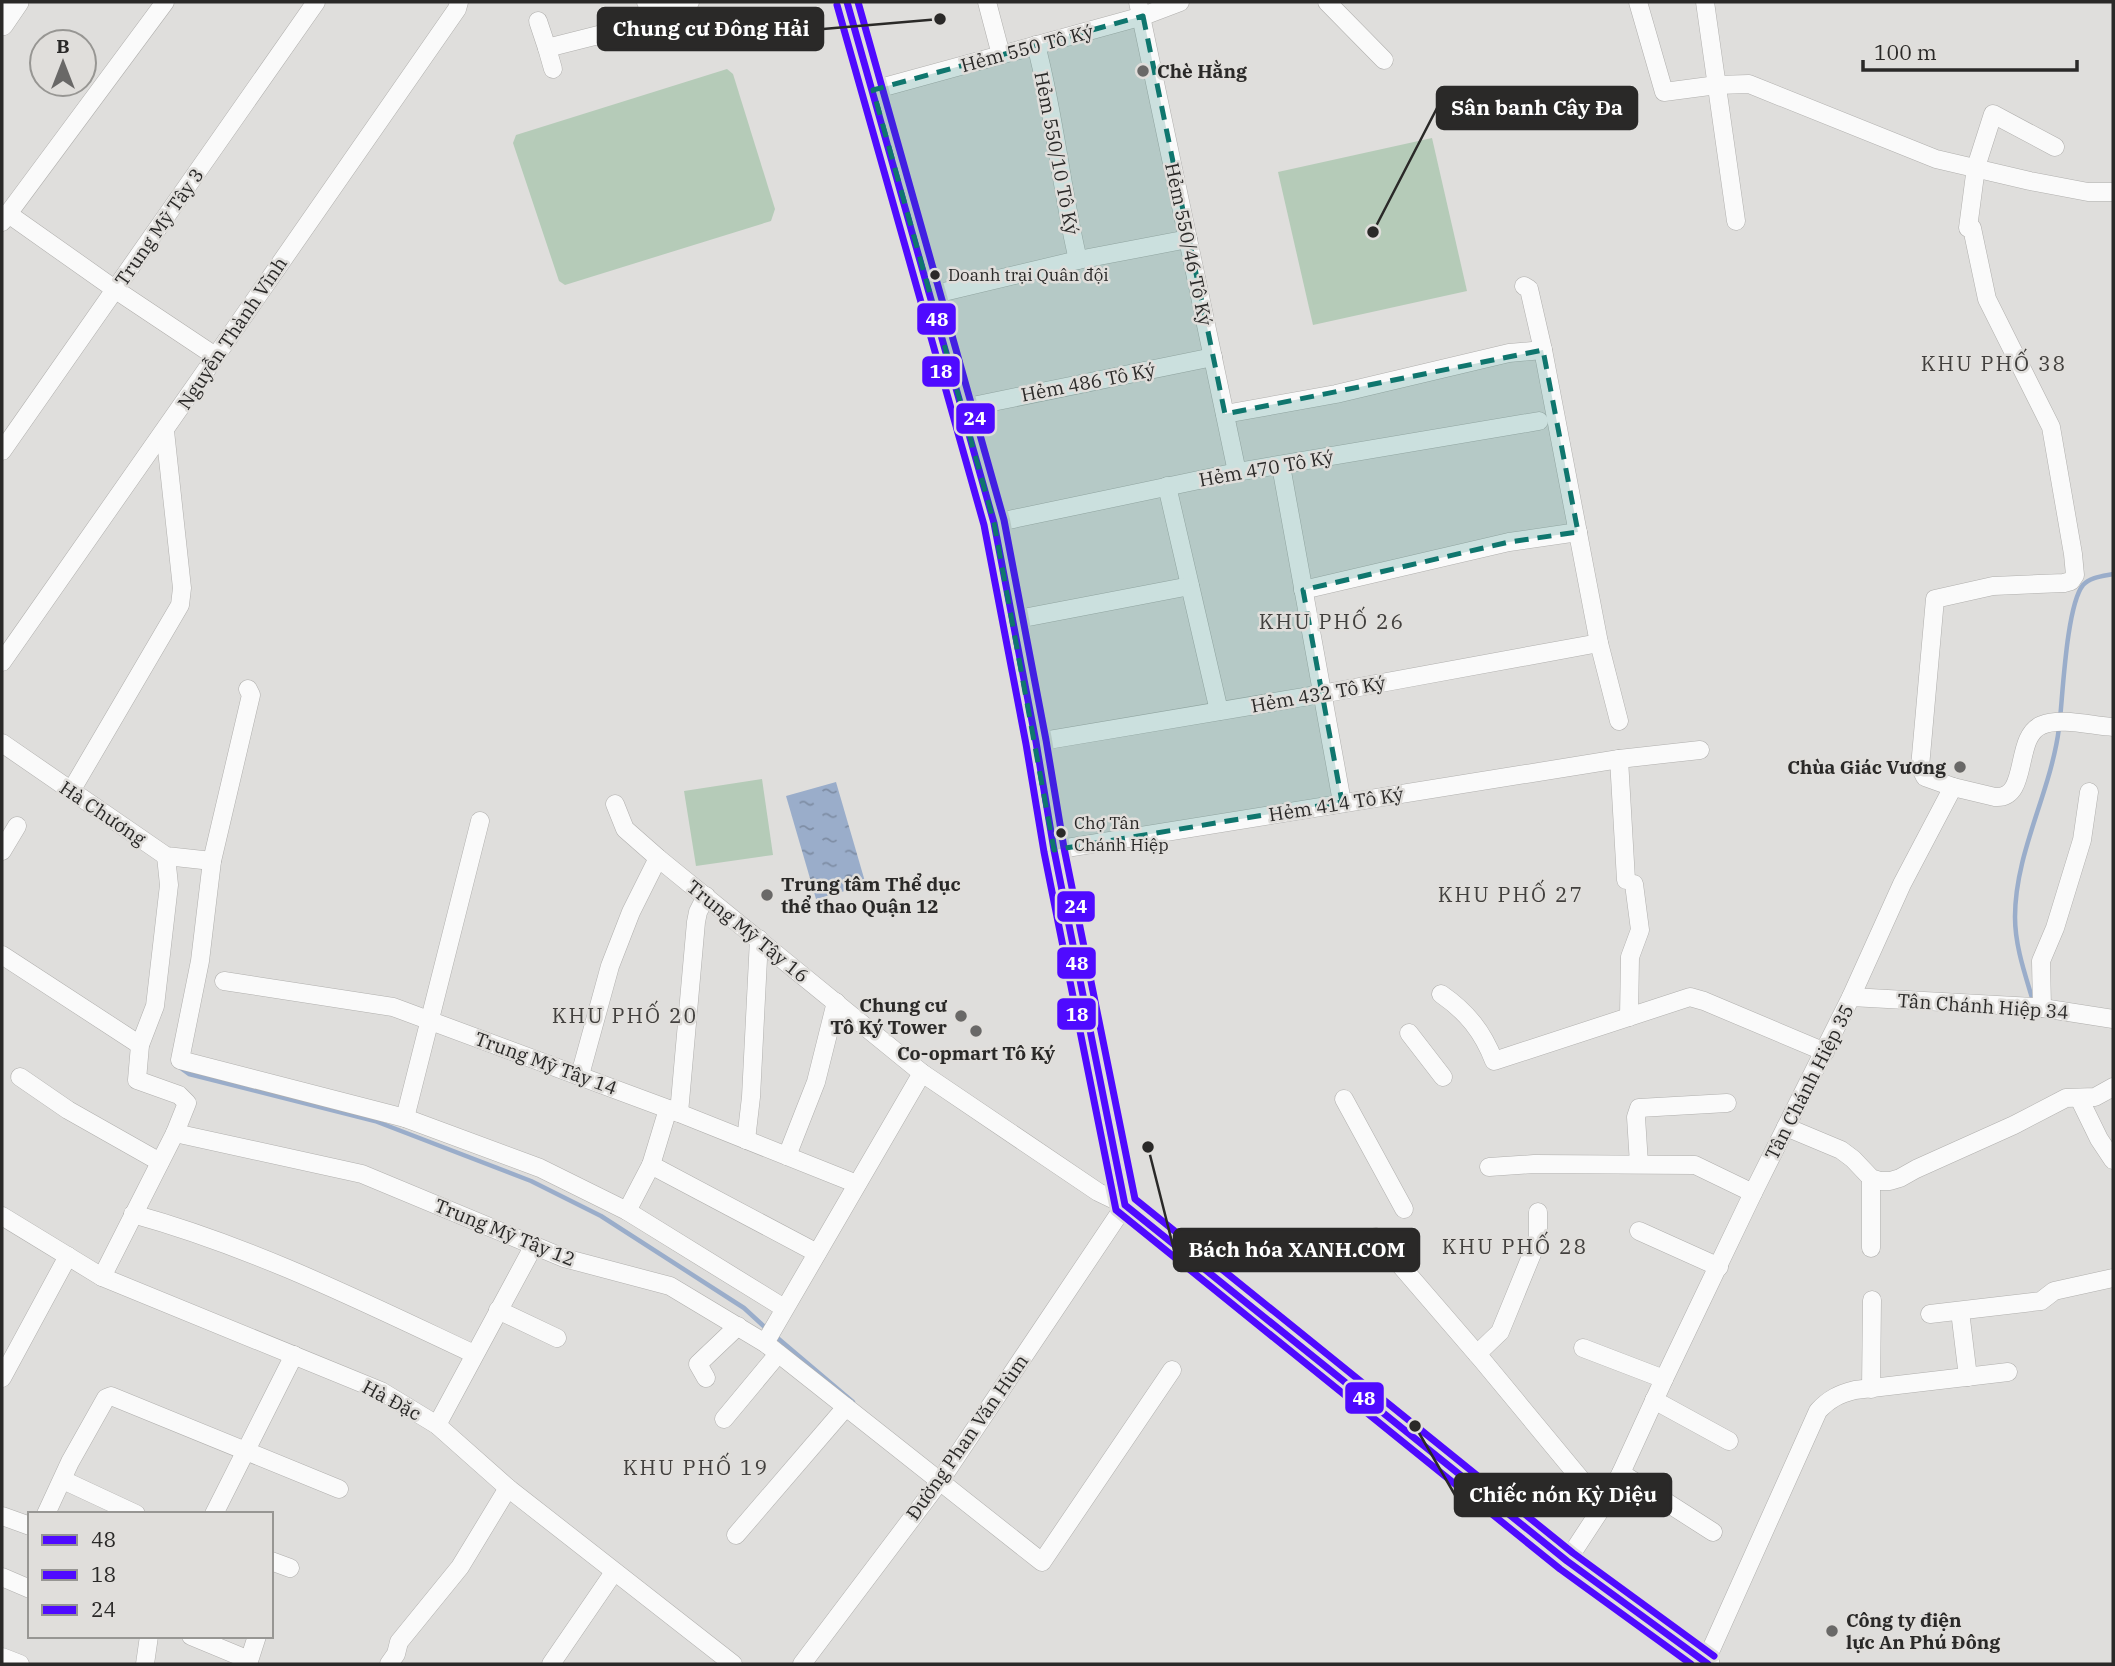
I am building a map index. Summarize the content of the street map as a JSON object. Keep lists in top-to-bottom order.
{
  "streets": {
    "street": [
      "Hẻm 550 Tô Ký",
      "Hẻm 550/10 Tô Ký",
      "Trung Mỹ Tây 3",
      "Hẻm 550/46 Tô Ký",
      "Nguyễn Thành Vĩnh",
      "Hẻm 486 Tô Ký",
      "Hẻm 470 Tô Ký",
      "Hẻm 432 Tô Ký",
      "Hẻm 414 Tô Ký",
      "Hà Chương",
      "Trung Mỹ Tây 16",
      "Tân Chánh Hiệp 34",
      "Trung Mỹ Tây 14",
      "Tân Chánh Hiệp 35",
      "Trung Mỹ Tây 12",
      "Hà Đặc",
      "Đường Phan Văn Hùm"
    ]
  },
  "crossings": [
    ["Hẻm 550 Tô Ký", "Hẻm 550/10 Tô Ký"],
    ["Hẻm 550 Tô Ký", "Hẻm 550/46 Tô Ký"],
    ["Hẻm 550/46 Tô Ký", "Hẻm 486 Tô Ký"],
    ["Hẻm 550/46 Tô Ký", "Hẻm 470 Tô Ký"],
    ["Trung Mỹ Tây 16", "Đường Phan Văn Hùm"],
    ["Tân Chánh Hiệp 34", "Tân Chánh Hiệp 35"],
    ["Trung Mỹ Tây 12", "Đường Phan Văn Hùm"]
  ],
  "districts": [
    "KHU PHỐ 38",
    "KHU PHỐ 26",
    "KHU PHỐ 27",
    "KHU PHỐ 20",
    "KHU PHỐ 28",
    "KHU PHỐ 19"
  ],
  "places": [
    "Chung cư Đông Hải",
    "Chè Hằng",
    "Sân banh Cây Đa",
    "Doanh trại Quân đội",
    "Chùa Giác Vương",
    "Chợ Tân Chánh Hiệp",
    "Trung tâm Thể dục thể thao Quận 12",
    "Chung cư Tô Ký Tower",
    "Co-opmart Tô Ký",
    "Bách hóa XANH.COM",
    "Chiếc nón Kỳ Diệu",
    "Công ty điện lực An Phú Đông"
  ],
  "lines": ["transit line 48", "transit line 24", "transit line 18"],
  "legend": ["48", "18", "24"],
  "scale_bar": "100 m",
  "north": "top"
}
